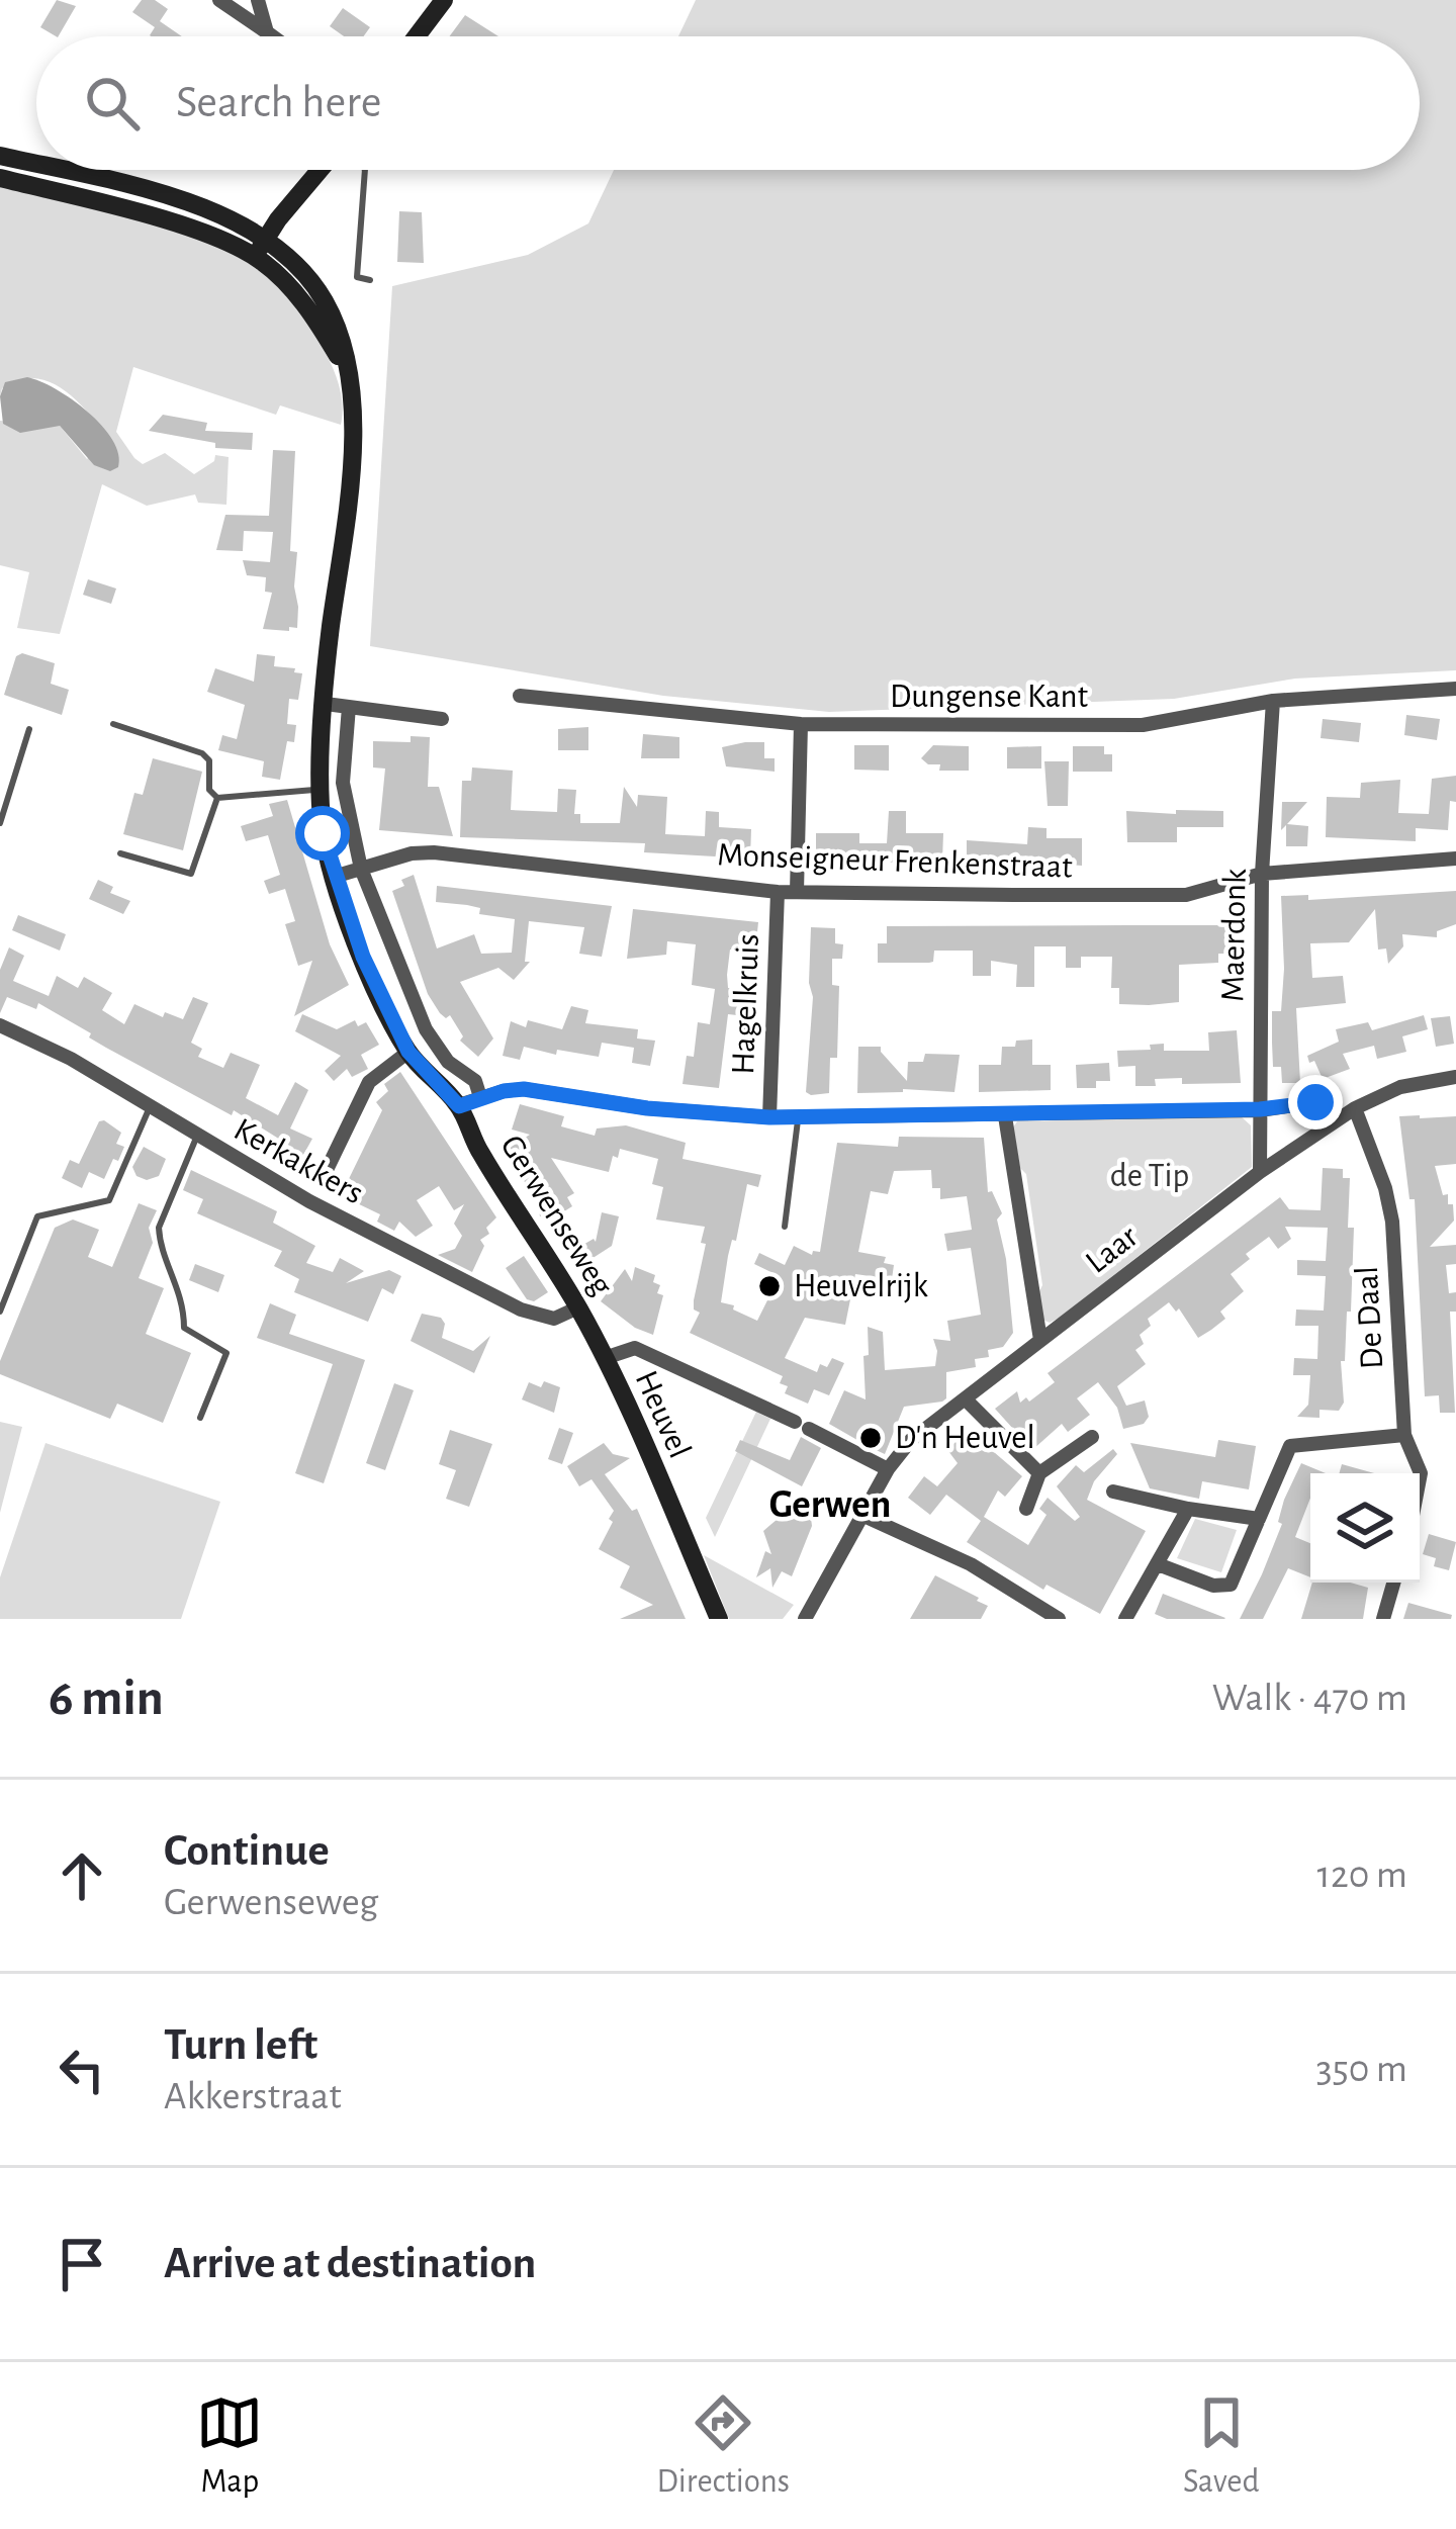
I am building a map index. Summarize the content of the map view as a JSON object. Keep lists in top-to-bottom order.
{
  "streets": {
    "street": [
      "Dungense Kant",
      "Monseigneur Frenkenstraat",
      "Maerdonk",
      "Hagelkruis",
      "Kerkakkers",
      "Gerwenseweg",
      "Laar",
      "De Daal",
      "Heuvel"
    ]
  },
  "crossings": [
    ["Dungense Kant", "Maerdonk"],
    ["Monseigneur Frenkenstraat", "Maerdonk"],
    ["Monseigneur Frenkenstraat", "Hagelkruis"],
    ["Monseigneur Frenkenstraat", "Gerwenseweg"],
    ["Maerdonk", "Laar"],
    ["Kerkakkers", "Gerwenseweg"],
    ["Gerwenseweg", "Heuvel"],
    ["Laar", "De Daal"],
    ["Laar", "Heuvel"]
  ],
  "districts": ["Gerwen"],
  "parks": ["de Tip"],
  "places": ["Heuvelrijk", "D'n Heuvel"],
  "page": {
    "search": "Search here",
    "heading": ["6 min", "Walk · 470 m"],
    "list": [
      ["Continue", "Gerwenseweg", "120 m"],
      ["Turn left", "Akkerstraat", "350 m"],
      "Arrive at destination"
    ],
    "nav": ["Map", "Directions", "Saved"]
  }
}
